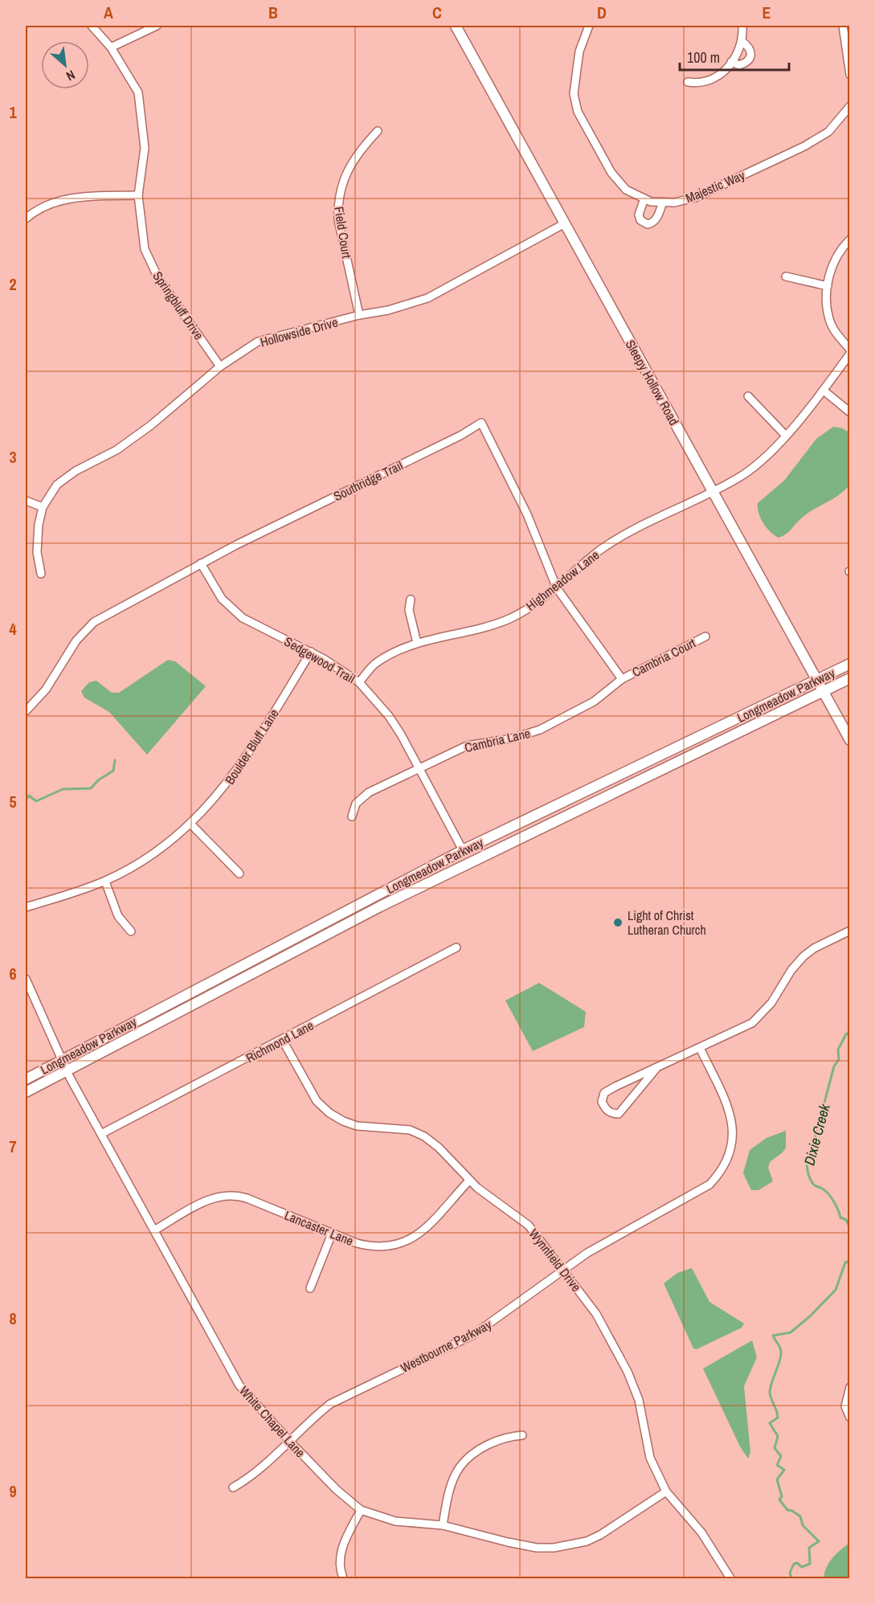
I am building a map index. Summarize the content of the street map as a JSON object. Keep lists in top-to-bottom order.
{
  "streets": {
    "street": [
      "Majestic Way",
      "Field Court",
      "Springbluff Drive",
      "Hollowside Drive",
      "Sleepy Hollow Road",
      "Southridge Trail",
      "Highmeadow Lane",
      "Cambria Court",
      "Sedgewood Trail",
      "Longmeadow Parkway",
      "Cambria Lane",
      "Boulder Bluff Lane",
      "Richmond Lane",
      "Lancaster Lane",
      "Wynnfield Drive",
      "Westbourne Parkway",
      "White Chapel Lane"
    ]
  },
  "crossings": [
    ["Field Court", "Hollowside Drive"],
    ["Springbluff Drive", "Hollowside Drive"],
    ["Hollowside Drive", "Sleepy Hollow Road"],
    ["Sleepy Hollow Road", "Highmeadow Lane"],
    ["Sleepy Hollow Road", "Longmeadow Parkway"],
    ["Southridge Trail", "Highmeadow Lane"],
    ["Southridge Trail", "Cambria Court"],
    ["Southridge Trail", "Sedgewood Trail"],
    ["Southridge Trail", "Cambria Lane"],
    ["Highmeadow Lane", "Sedgewood Trail"],
    ["Cambria Court", "Cambria Lane"],
    ["Sedgewood Trail", "Longmeadow Parkway"],
    ["Sedgewood Trail", "Cambria Lane"],
    ["Sedgewood Trail", "Boulder Bluff Lane"],
    ["Longmeadow Parkway", "White Chapel Lane"],
    ["Richmond Lane", "Wynnfield Drive"],
    ["Richmond Lane", "White Chapel Lane"],
    ["Lancaster Lane", "Wynnfield Drive"],
    ["Lancaster Lane", "White Chapel Lane"],
    ["Wynnfield Drive", "Westbourne Parkway"],
    ["Wynnfield Drive", "White Chapel Lane"],
    ["Westbourne Parkway", "White Chapel Lane"]
  ],
  "water": ["Dixie Creek"],
  "places": ["Light of Christ Lutheran Church"],
  "scale_bar": "100 m",
  "north": "bottom right",
  "grid": {
    "columns": [
      "A",
      "B",
      "C",
      "D",
      "E"
    ],
    "rows": [
      "1",
      "2",
      "3",
      "4",
      "5",
      "6",
      "7",
      "8",
      "9"
    ]
  }
}
